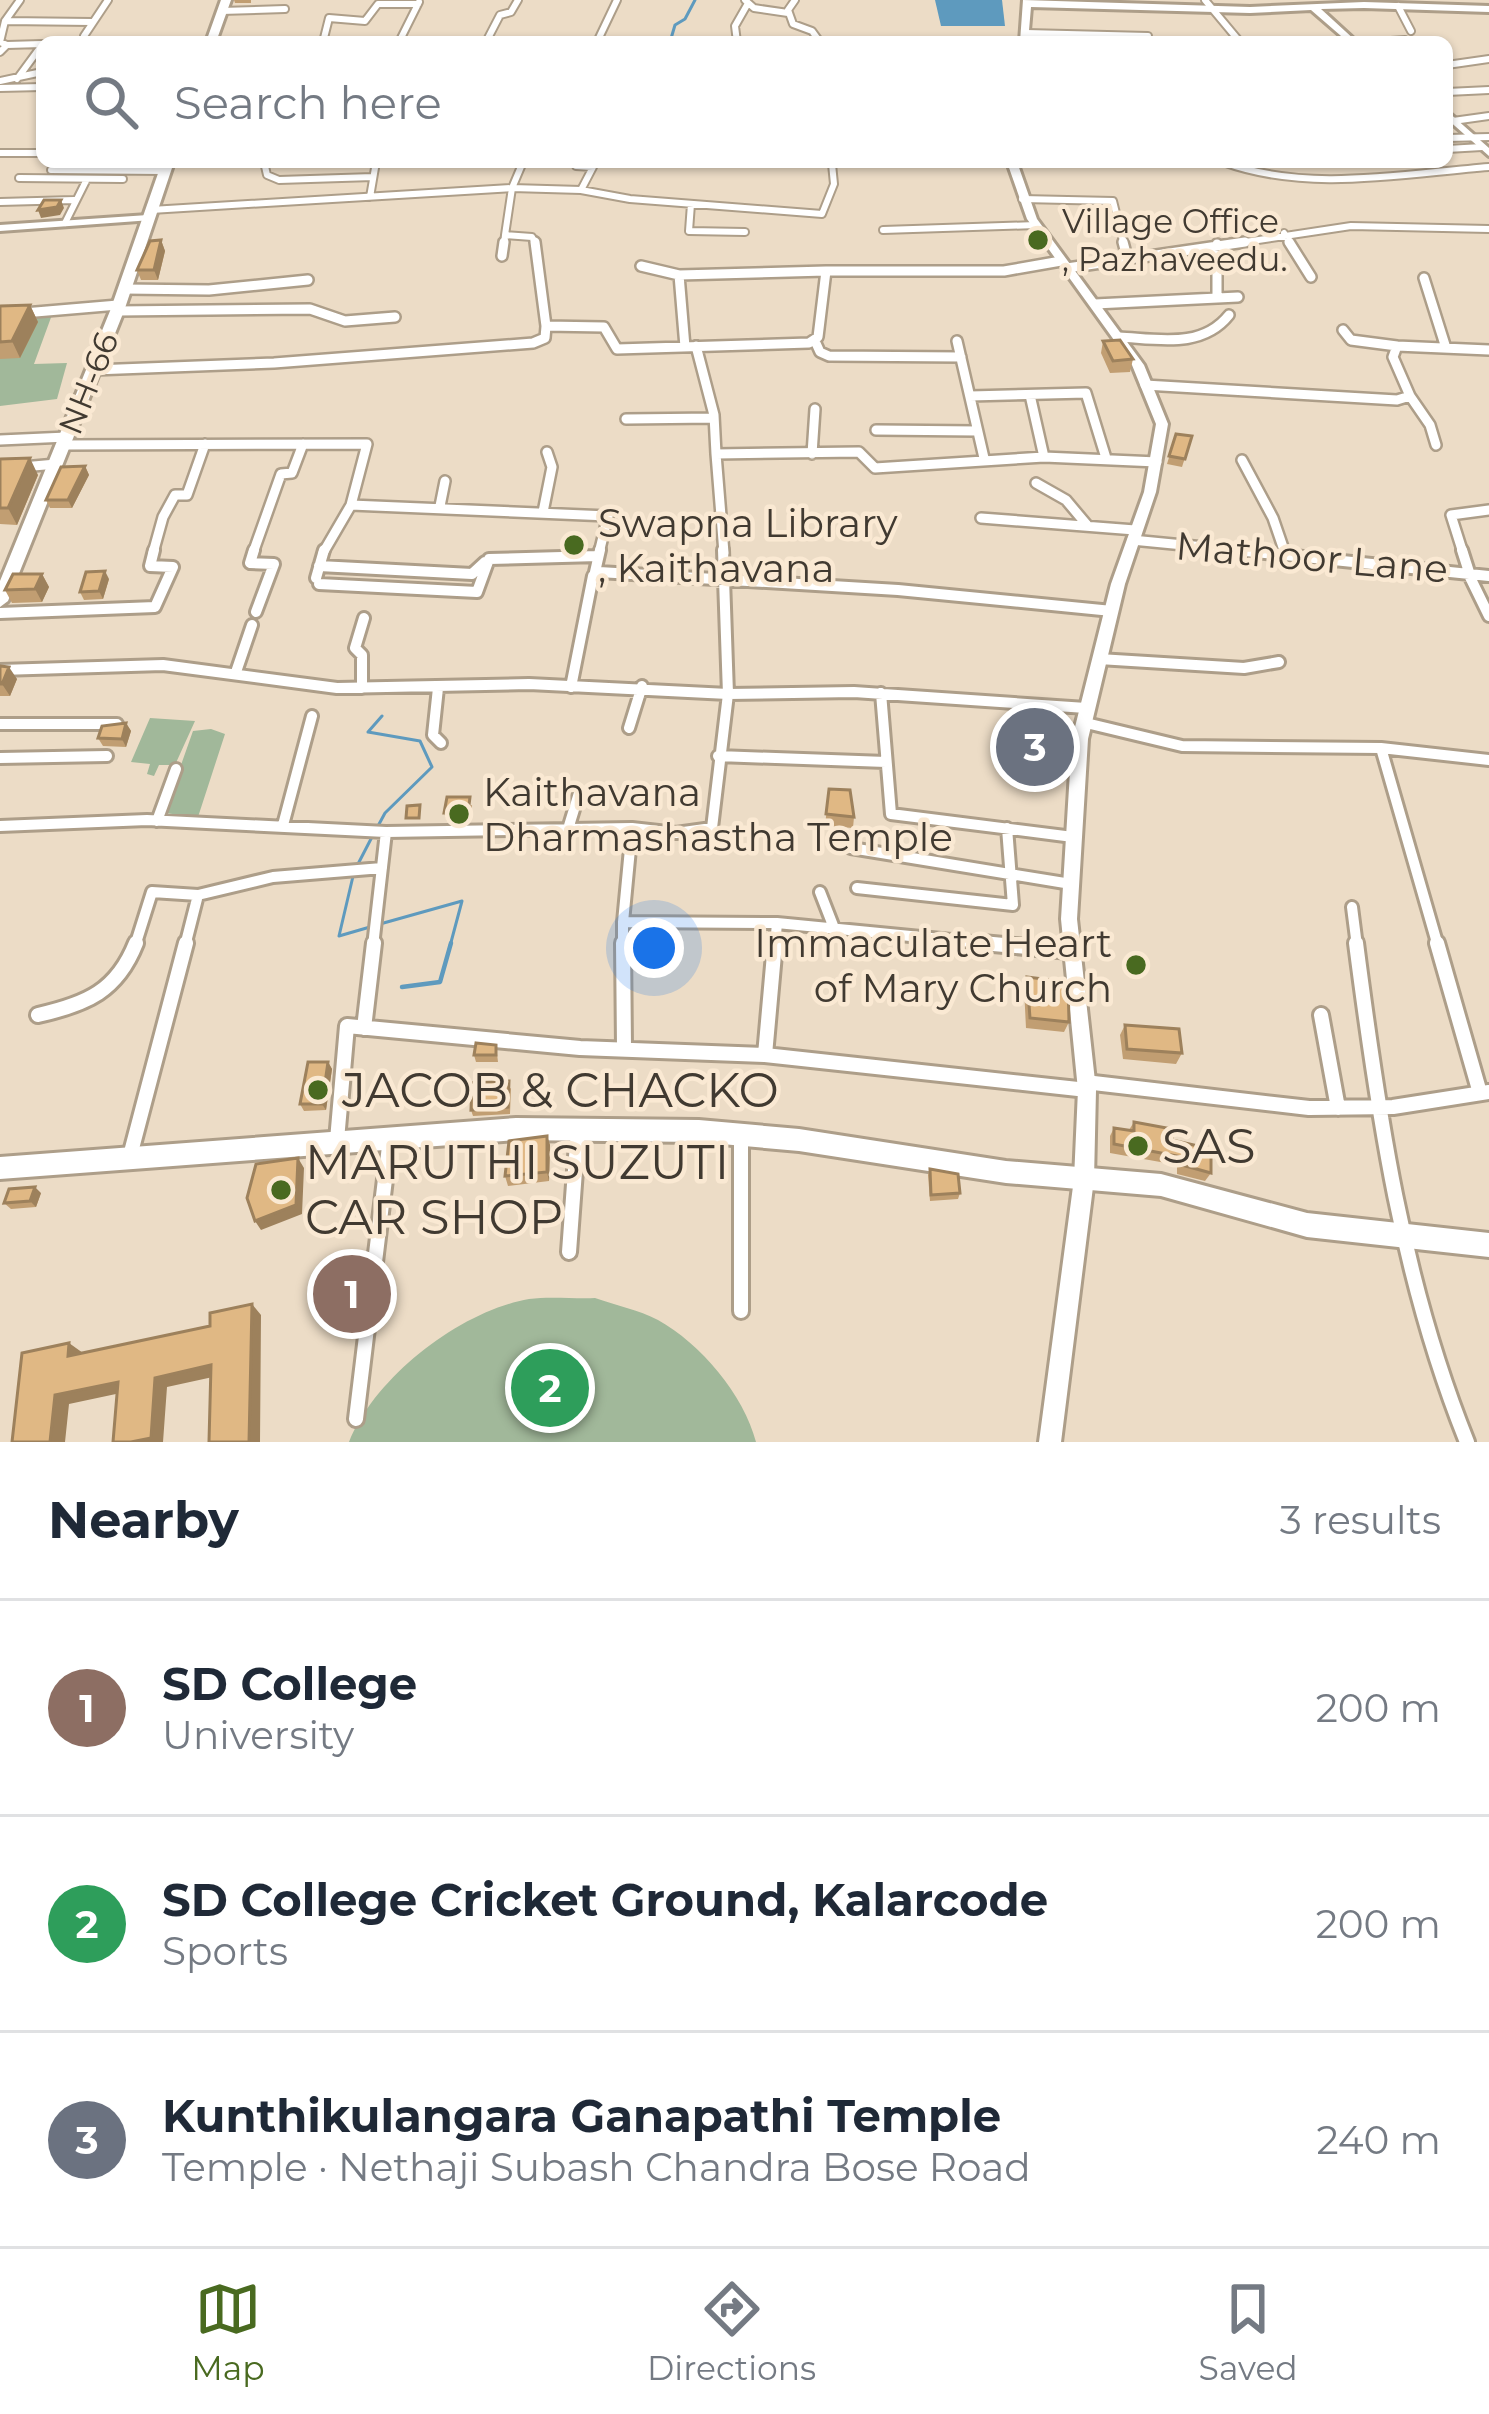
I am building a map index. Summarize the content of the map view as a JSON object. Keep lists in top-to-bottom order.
{
  "streets": {
    "main road": ["NH-66"],
    "street": ["Mathoor Lane"]
  },
  "places": [
    "Village Office , Pazhaveedu.",
    "Swapna Library , Kaithavana",
    "Kaithavana Dharmashastha Temple",
    "Immaculate Heart of Mary Church",
    "JACOB & CHACKO",
    "SAS",
    "MARUTHI SUZUTI CAR SHOP"
  ],
  "page": {
    "search": "Search here",
    "pins": ["3", "1", "2"],
    "heading": ["Nearby", "3 results"],
    "list": [
      {
        "mark": "1",
        "name": "SD College",
        "note": "University",
        "value": "200 m"
      },
      {
        "mark": "2",
        "name": "SD College Cricket Ground, Kalarcode",
        "note": "Sports",
        "value": "200 m"
      },
      {
        "mark": "3",
        "name": "Kunthikulangara Ganapathi Temple",
        "note": "Temple · Nethaji Subash Chandra Bose Road",
        "value": "240 m"
      }
    ],
    "nav": ["Map", "Directions", "Saved"]
  }
}
